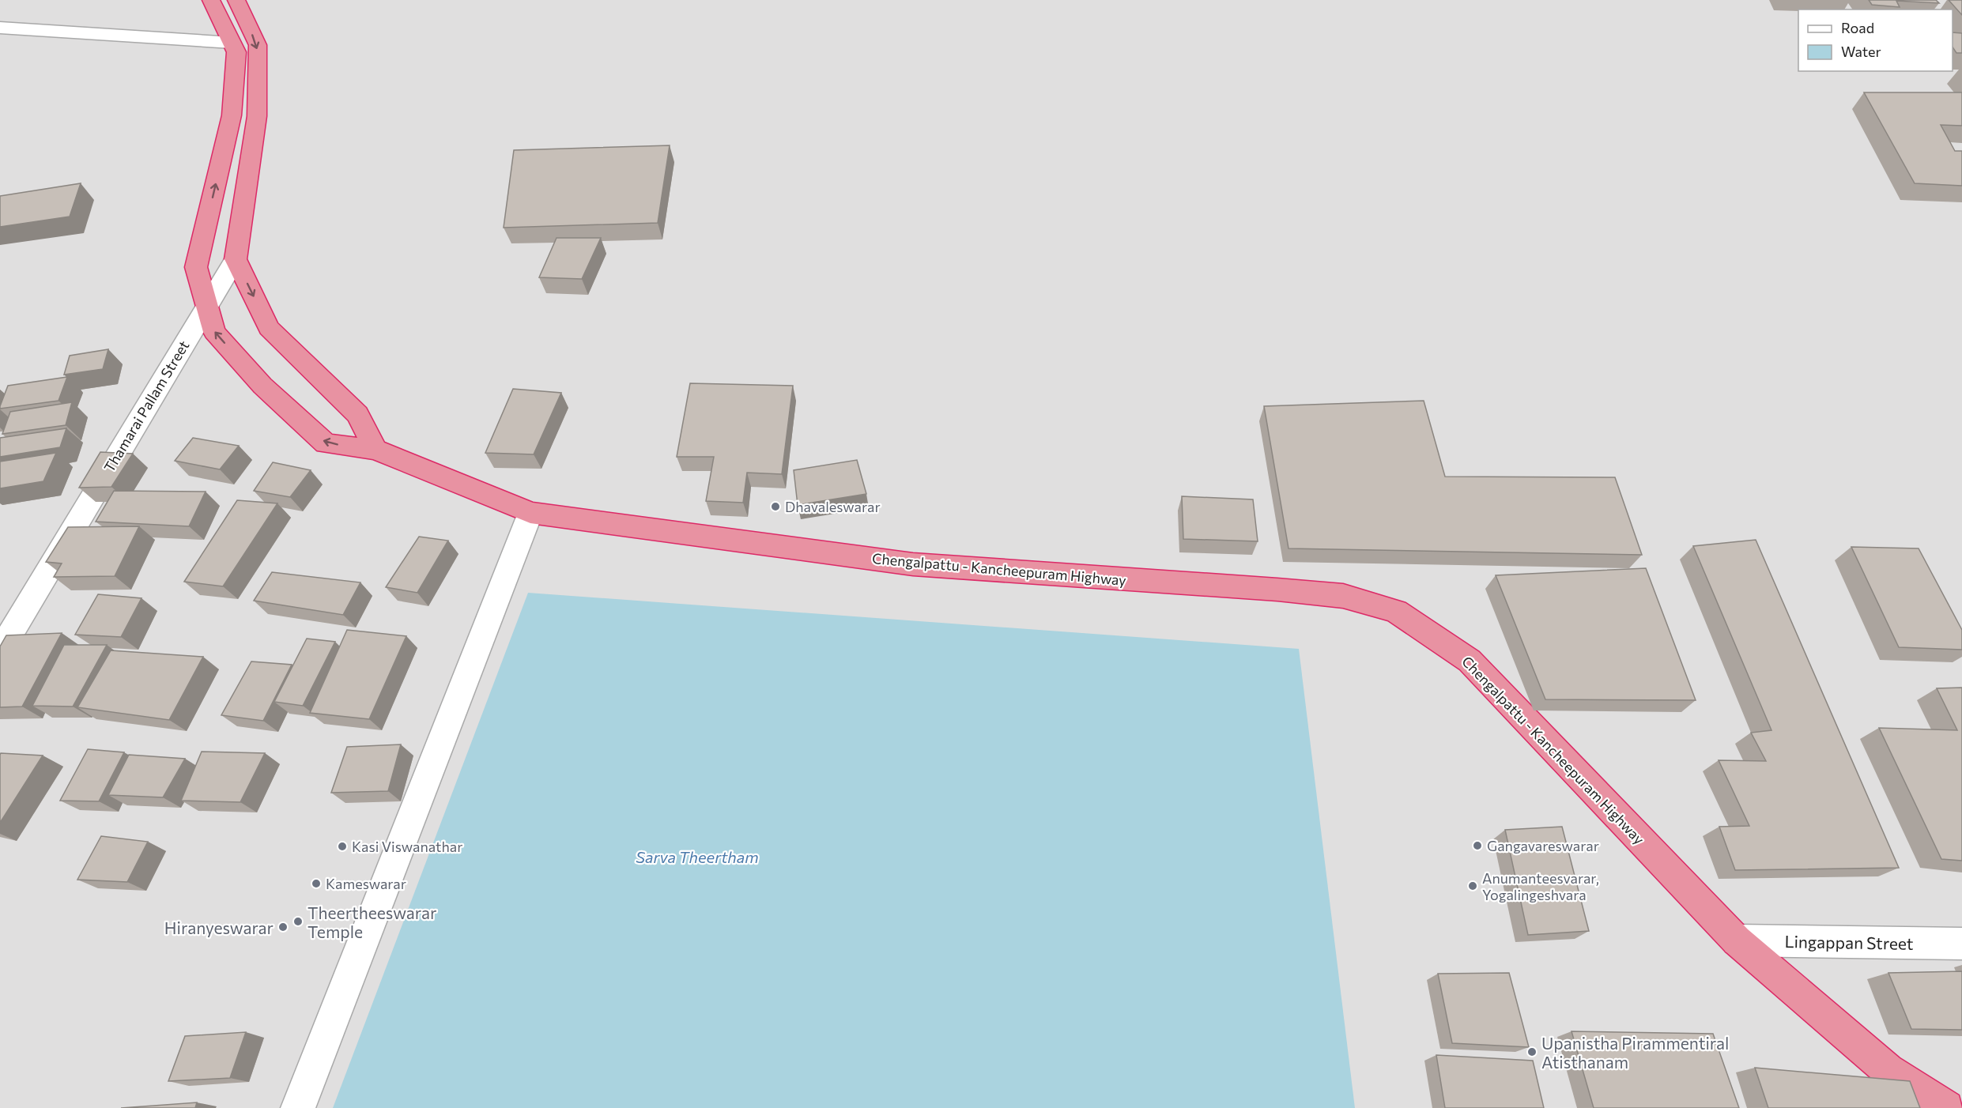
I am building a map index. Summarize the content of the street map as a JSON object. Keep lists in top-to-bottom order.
{
  "streets": {
    "highway": ["Chengalpattu - Kancheepuram Highway"],
    "street": ["Thamarai Pallam Street", "Lingappan Street"]
  },
  "crossings": [
    ["Thamarai Pallam Street", "Chengalpattu - Kancheepuram Highway"],
    ["Chengalpattu - Kancheepuram Highway", "Lingappan Street"]
  ],
  "water": ["Sarva Theertham"],
  "places": [
    "Dhavaleswarar",
    "Gangavareswarar",
    "Kasi Viswanathar",
    "Kameswarar",
    "Anumanteesvarar, Yogalingeshvara",
    "Theertheeswarar Temple",
    "Hiranyeswarar",
    "Upanistha Pirammentiral Atisthanam"
  ],
  "legend": ["Road", "Water"]
}
